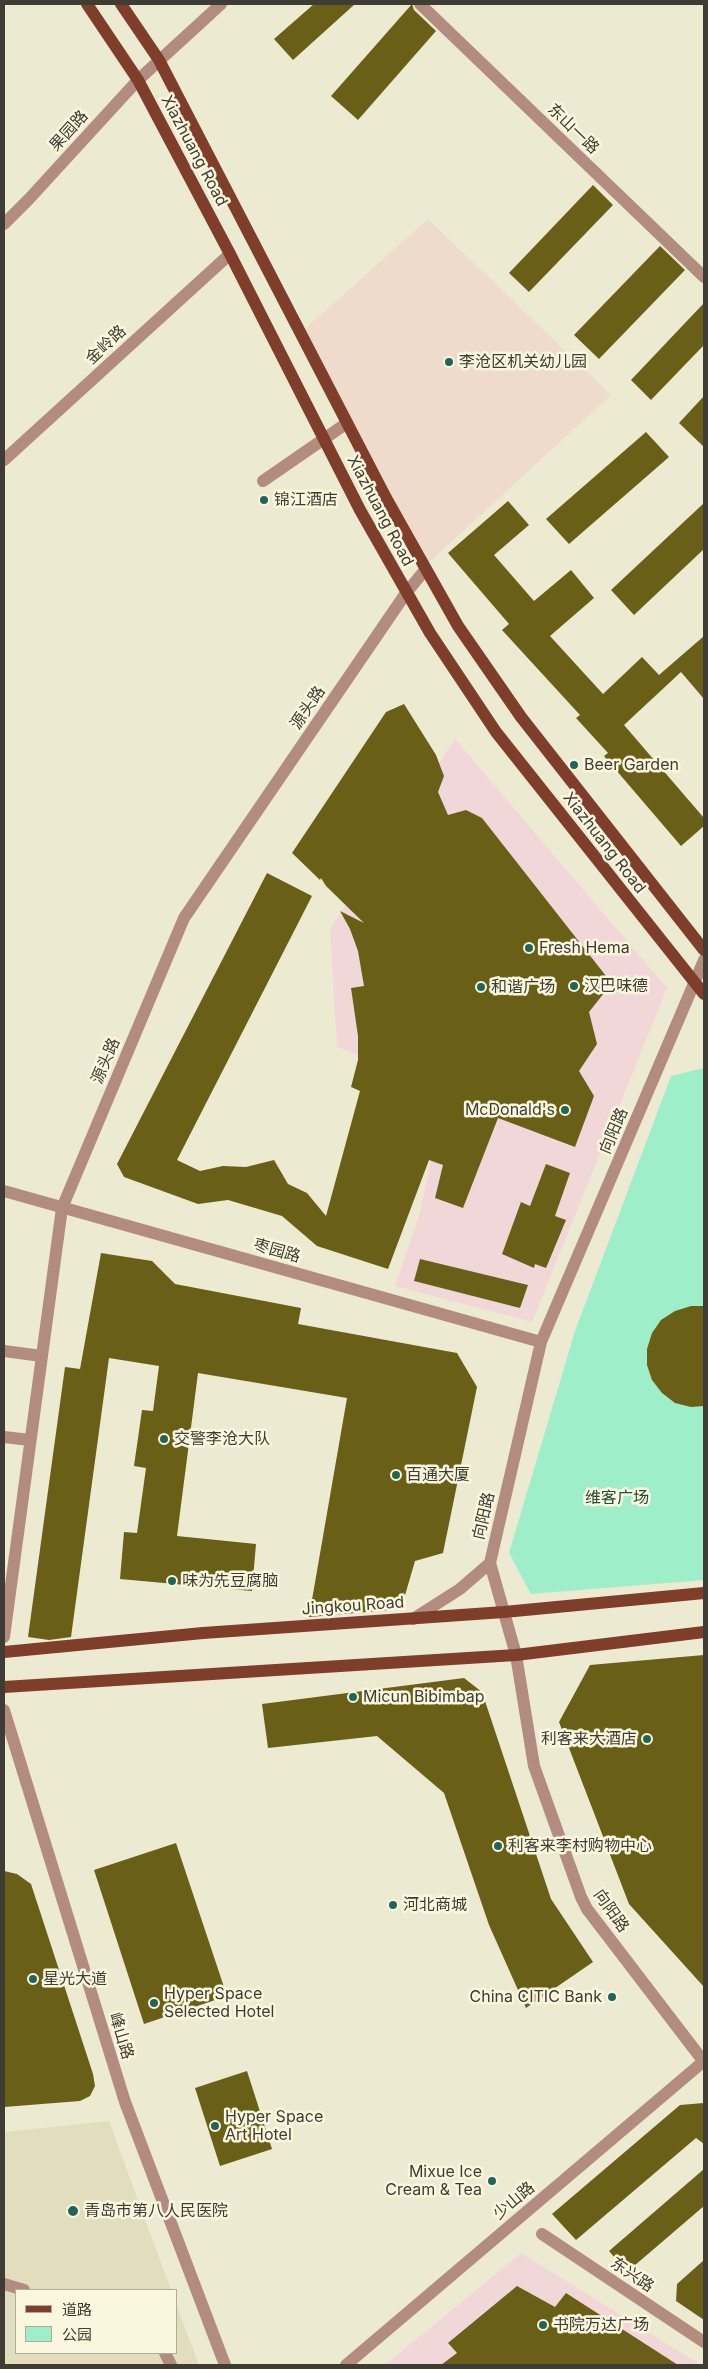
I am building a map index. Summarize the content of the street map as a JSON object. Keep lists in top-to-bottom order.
{
  "streets": {
    "main road": ["Xiazhuang Road", "Jingkou Road"],
    "street": [
      "东山一路",
      "果园路",
      "金岭路",
      "源头路",
      "向阳路",
      "枣园路",
      "峰山路",
      "少山路",
      "东兴路"
    ]
  },
  "crossings": [
    ["果园路", "Xiazhuang Road"],
    ["Xiazhuang Road", "金岭路"],
    ["Xiazhuang Road", "源头路"],
    ["Xiazhuang Road", "向阳路"],
    ["源头路", "枣园路"],
    ["向阳路", "枣园路"],
    ["向阳路", "Jingkou Road"],
    ["向阳路", "少山路"]
  ],
  "parks": ["维客广场"],
  "places": [
    "李沧区机关幼儿园",
    "锦江酒店",
    "Beer Garden",
    "Fresh Hema",
    "汉巴味德",
    "和谐广场",
    "McDonald's",
    "交警李沧大队",
    "百通大厦",
    "味为先豆腐脑",
    "Micun Bibimbap",
    "利客来大酒店",
    "利客来李村购物中心",
    "河北商城",
    "星光大道",
    "China CITIC Bank",
    "Hyper Space Selected Hotel",
    "Hyper Space Art Hotel",
    "Mixue Ice Cream & Tea",
    "青岛市第八人民医院",
    "书院万达广场"
  ],
  "legend": ["道路", "公园"]
}
